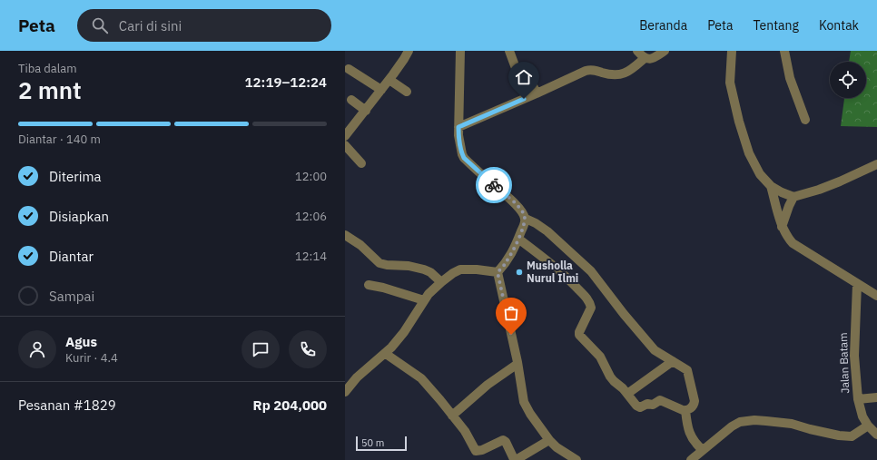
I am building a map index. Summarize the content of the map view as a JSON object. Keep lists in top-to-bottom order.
{
  "streets": {
    "street": ["Jalan Batam"]
  },
  "places": ["Musholla Nurul Ilmi"],
  "scale_bar": "50 m",
  "page": {
    "header": "Peta",
    "search": "Cari di sini",
    "nav": [
      "Beranda",
      "Peta",
      "Tentang",
      "Kontak"
    ],
    "heading": ["2 mnt", "Tiba dalam", "12:19–12:24"],
    "panel": [
      "Agus",
      "Kurir · 4.4",
      "Pesanan #1829",
      "Rp 204,000"
    ],
    "bar": "Diantar · 140 m",
    "list": [
      ["Diterima", "12:00"],
      ["Disiapkan", "12:06"],
      ["Diantar", "12:14"],
      "Sampai"
    ],
    "scale": "50 m"
  }
}
